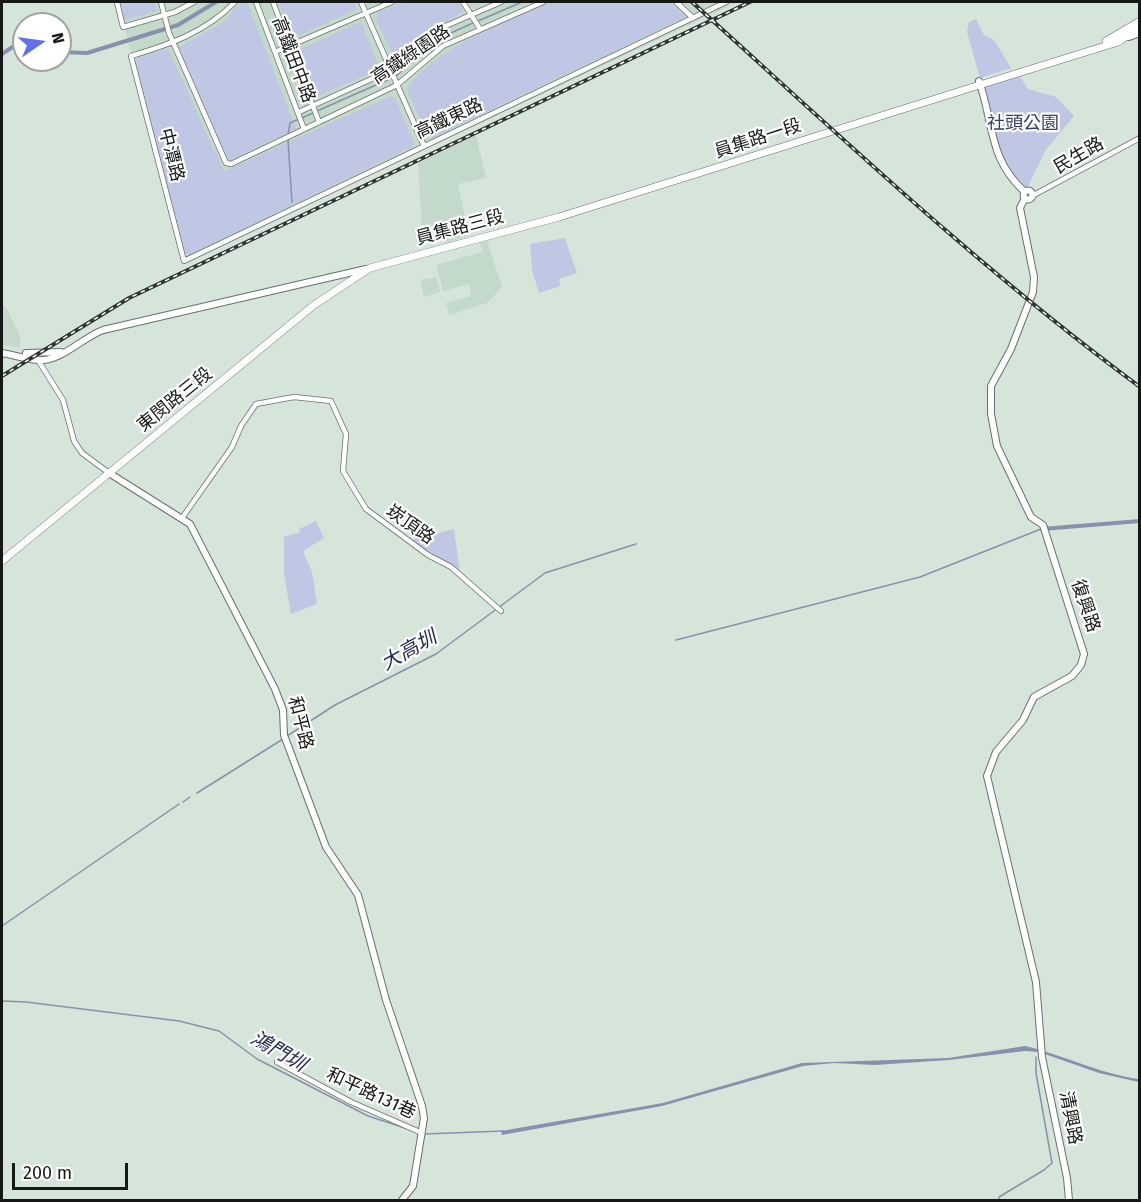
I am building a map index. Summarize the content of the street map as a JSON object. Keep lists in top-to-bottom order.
{
  "streets": {
    "main road": ["員集路一段", "員集路三段", "東閔路三段"],
    "street": [
      "高鐵綠園路",
      "高鐵田中路",
      "高鐵東路",
      "中潭路",
      "民生路",
      "崁頂路",
      "復興路",
      "和平路",
      "和平路131巷",
      "清興路"
    ]
  },
  "crossings": [
    ["高鐵綠園路", "高鐵田中路"],
    ["高鐵綠園路", "中潭路"],
    ["高鐵東路", "中潭路"],
    ["員集路一段", "員集路三段"],
    ["民生路", "復興路"],
    ["員集路三段", "東閔路三段"],
    ["東閔路三段", "和平路"],
    ["崁頂路", "和平路"],
    ["復興路", "清興路"],
    ["和平路", "和平路131巷"]
  ],
  "water": ["大高圳", "鴻門圳"],
  "parks": ["社頭公園"],
  "scale_bar": "200 m",
  "north": "right"
}
